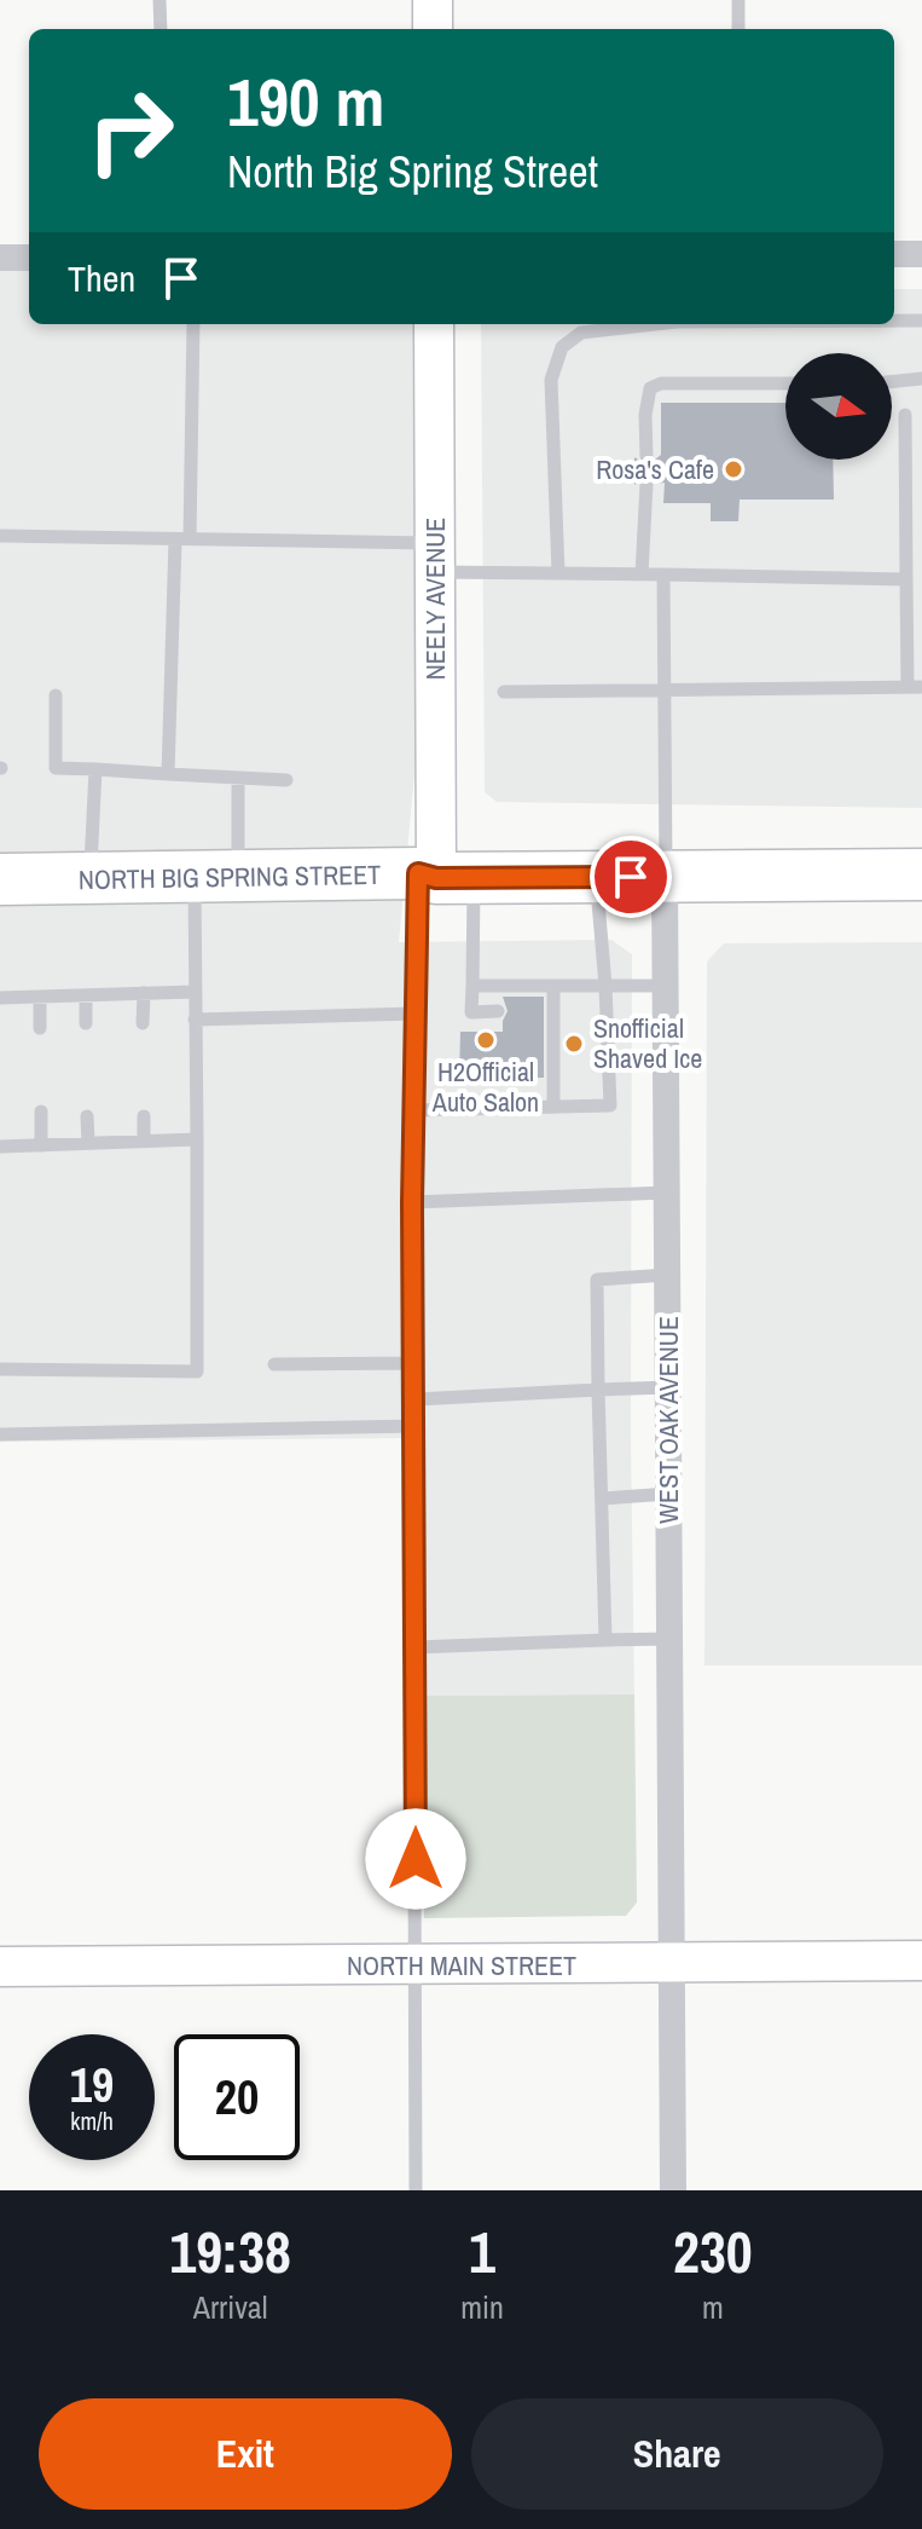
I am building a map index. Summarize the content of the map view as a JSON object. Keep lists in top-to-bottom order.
{
  "streets": {
    "highway": ["NORTH BIG SPRING STREET"],
    "street": ["NEELY AVENUE", "WEST OAK AVENUE", "NORTH MAIN STREET"]
  },
  "crossings": [
    ["NEELY AVENUE", "NORTH BIG SPRING STREET"],
    ["NORTH BIG SPRING STREET", "WEST OAK AVENUE"],
    ["WEST OAK AVENUE", "NORTH MAIN STREET"]
  ],
  "places": ["Rosa's Cafe", "H2Official Auto Salon", "Snofficial Shaved Ice"],
  "north": "right",
  "page": {
    "turn": ["190 m", "North Big Spring Street"],
    "then": "Then",
    "speed": "19 km/h",
    "limit": "20",
    "eta": [
      "19:38",
      "Arrival",
      "1",
      "min",
      "230",
      "m"
    ],
    "buttons": ["Exit", "Share"]
  }
}
